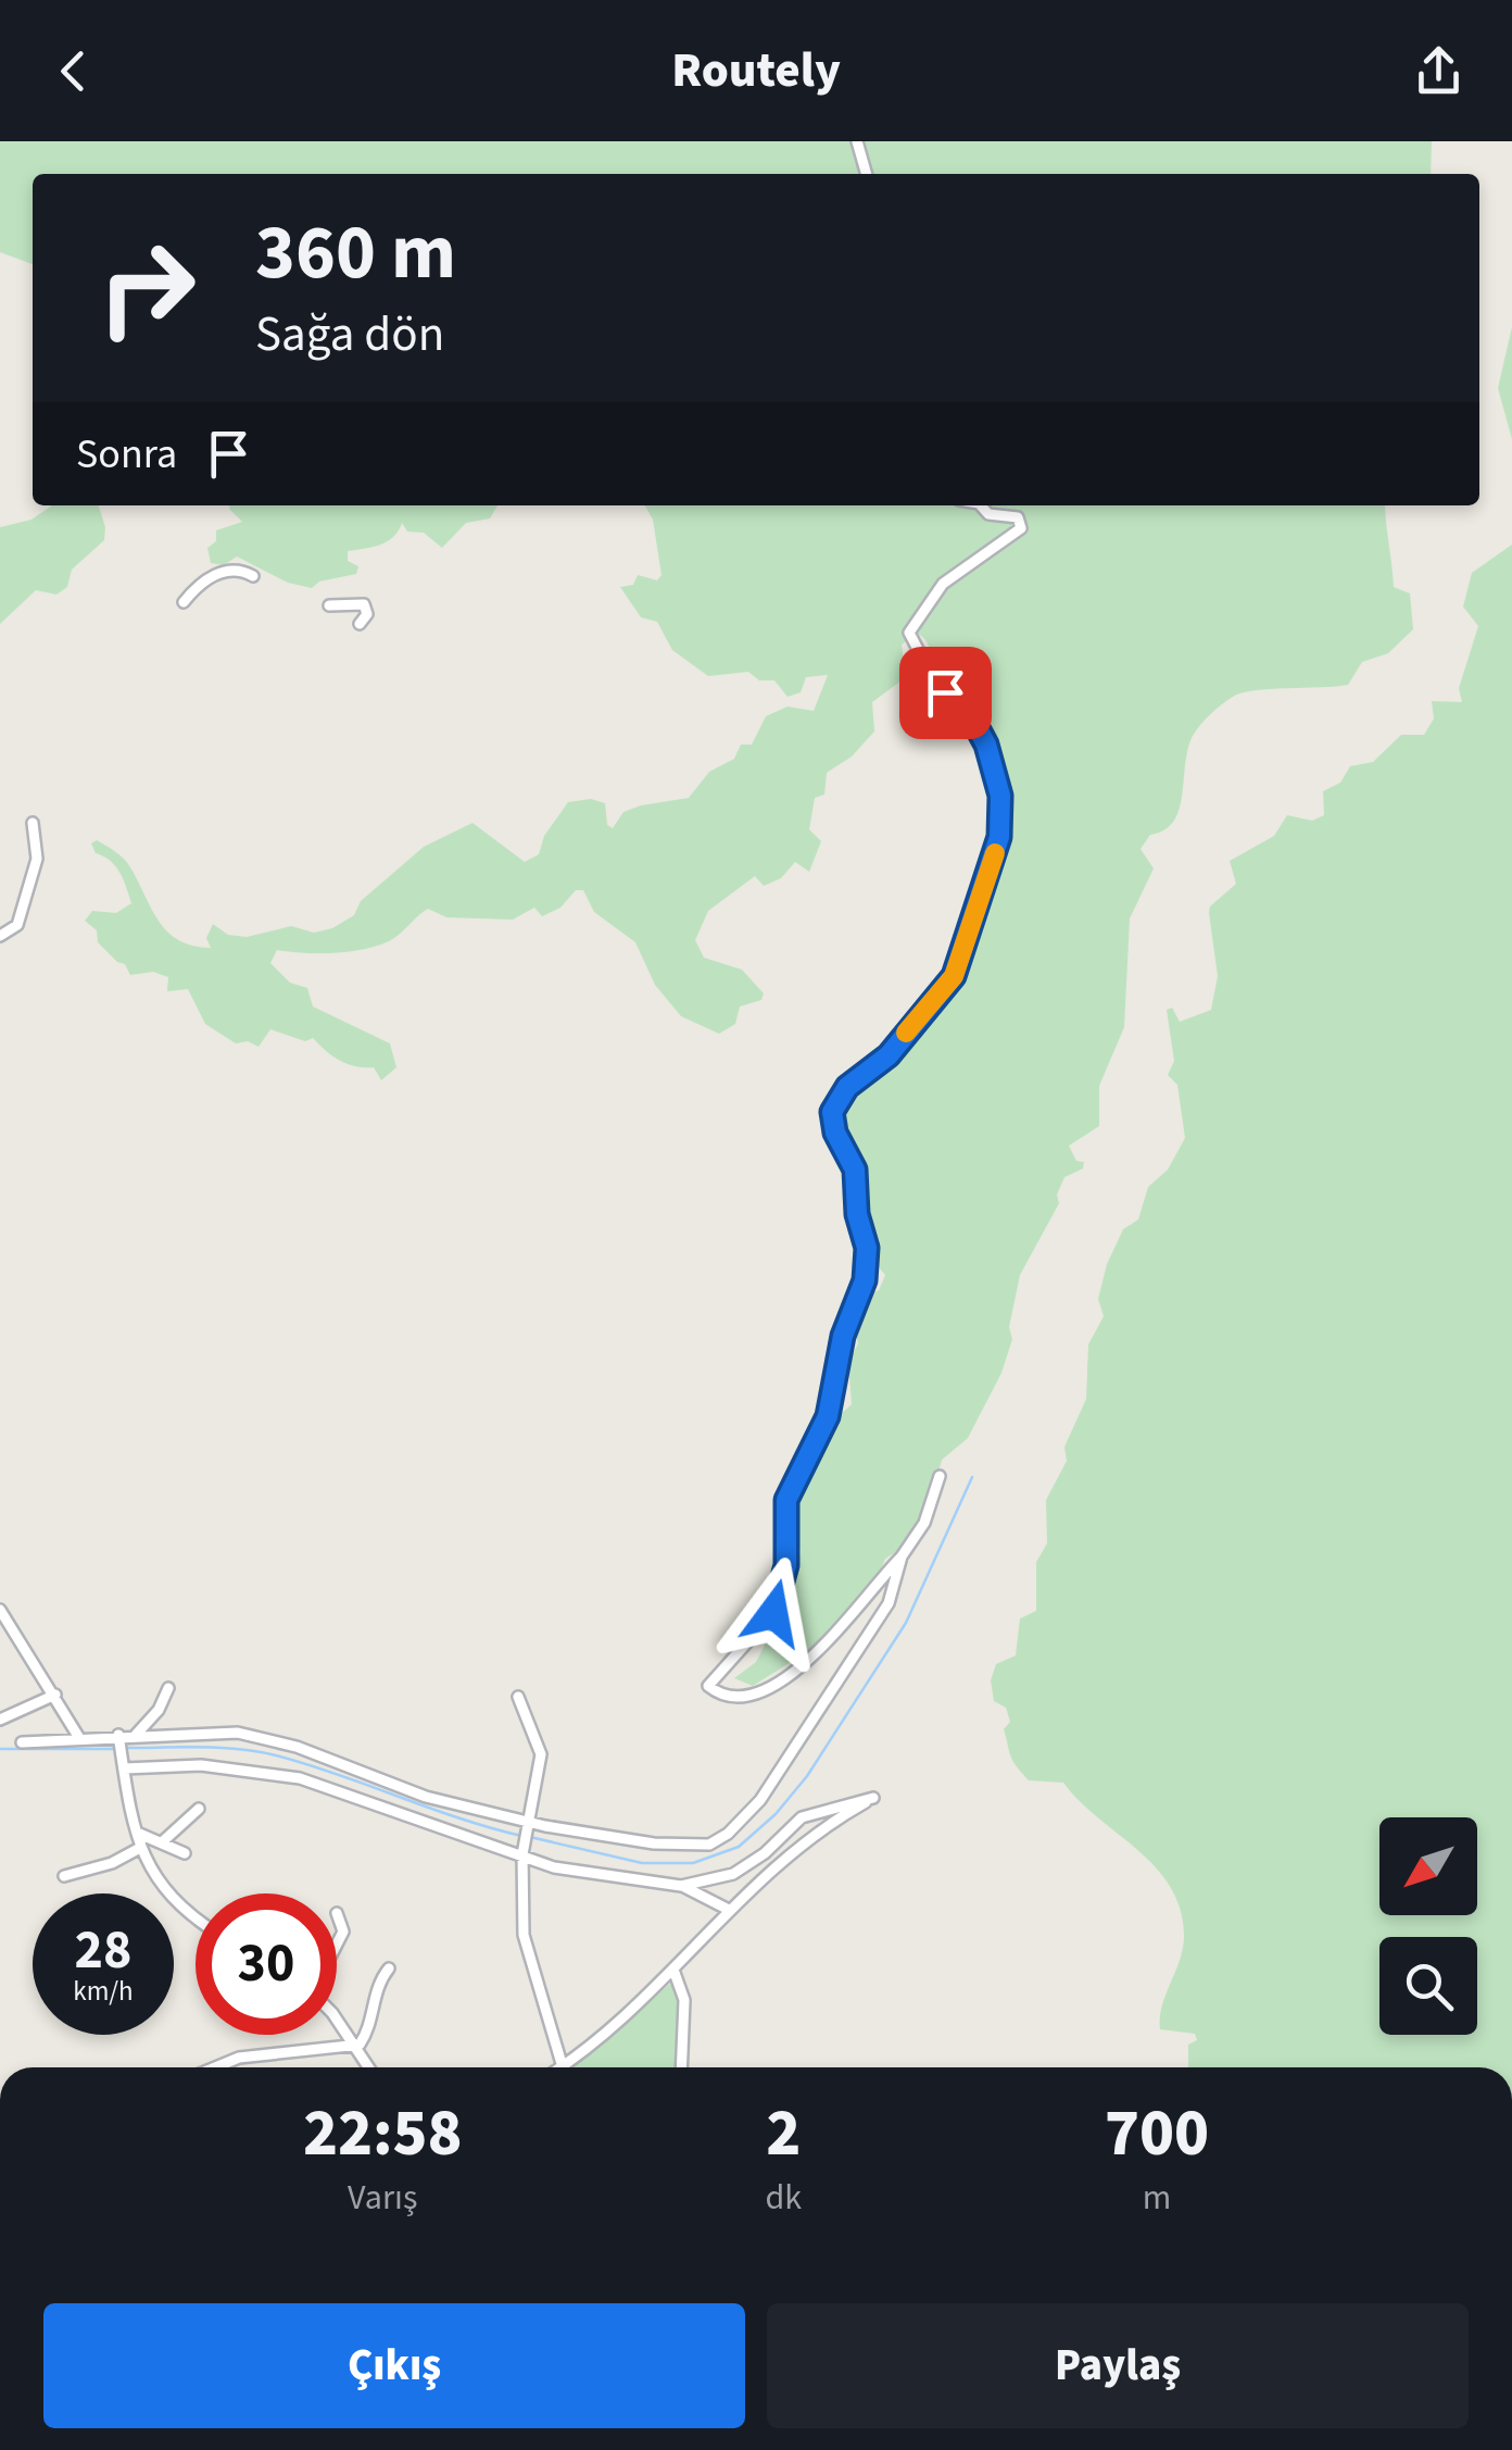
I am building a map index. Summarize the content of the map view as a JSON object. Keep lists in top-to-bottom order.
{
  "north": "bottom left",
  "page": {
    "header": "Routely",
    "turn": ["360 m", "Sağa dön"],
    "then": "Sonra",
    "speed": "28 km/h",
    "limit": "30",
    "eta": [
      "22:58",
      "Varış",
      "2",
      "dk",
      "700",
      "m"
    ],
    "buttons": ["Çıkış", "Paylaş"]
  }
}
